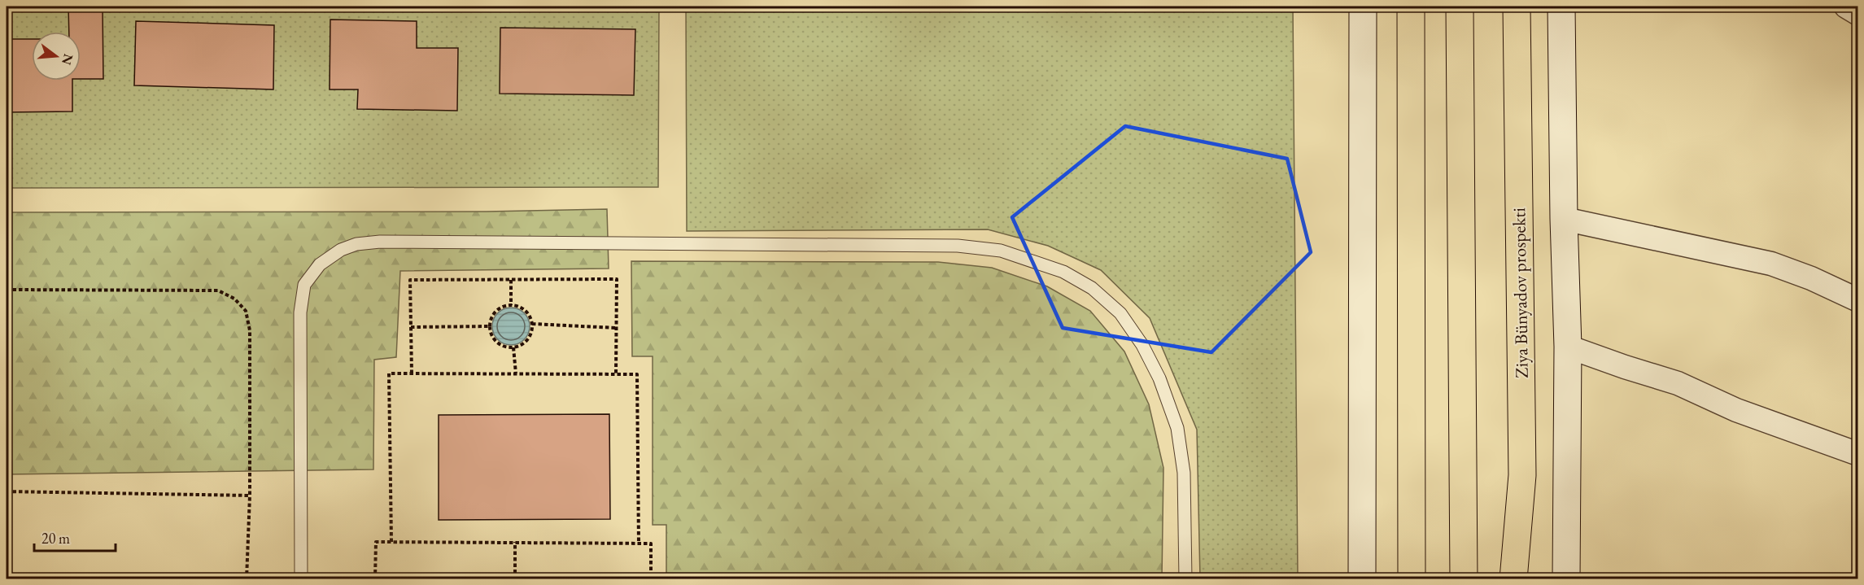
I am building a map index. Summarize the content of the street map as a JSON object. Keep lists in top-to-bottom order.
{
  "streets": {
    "main road": ["Ziya Bünyadov prospekti"]
  },
  "scale_bar": "20 m",
  "north": "right"
}
